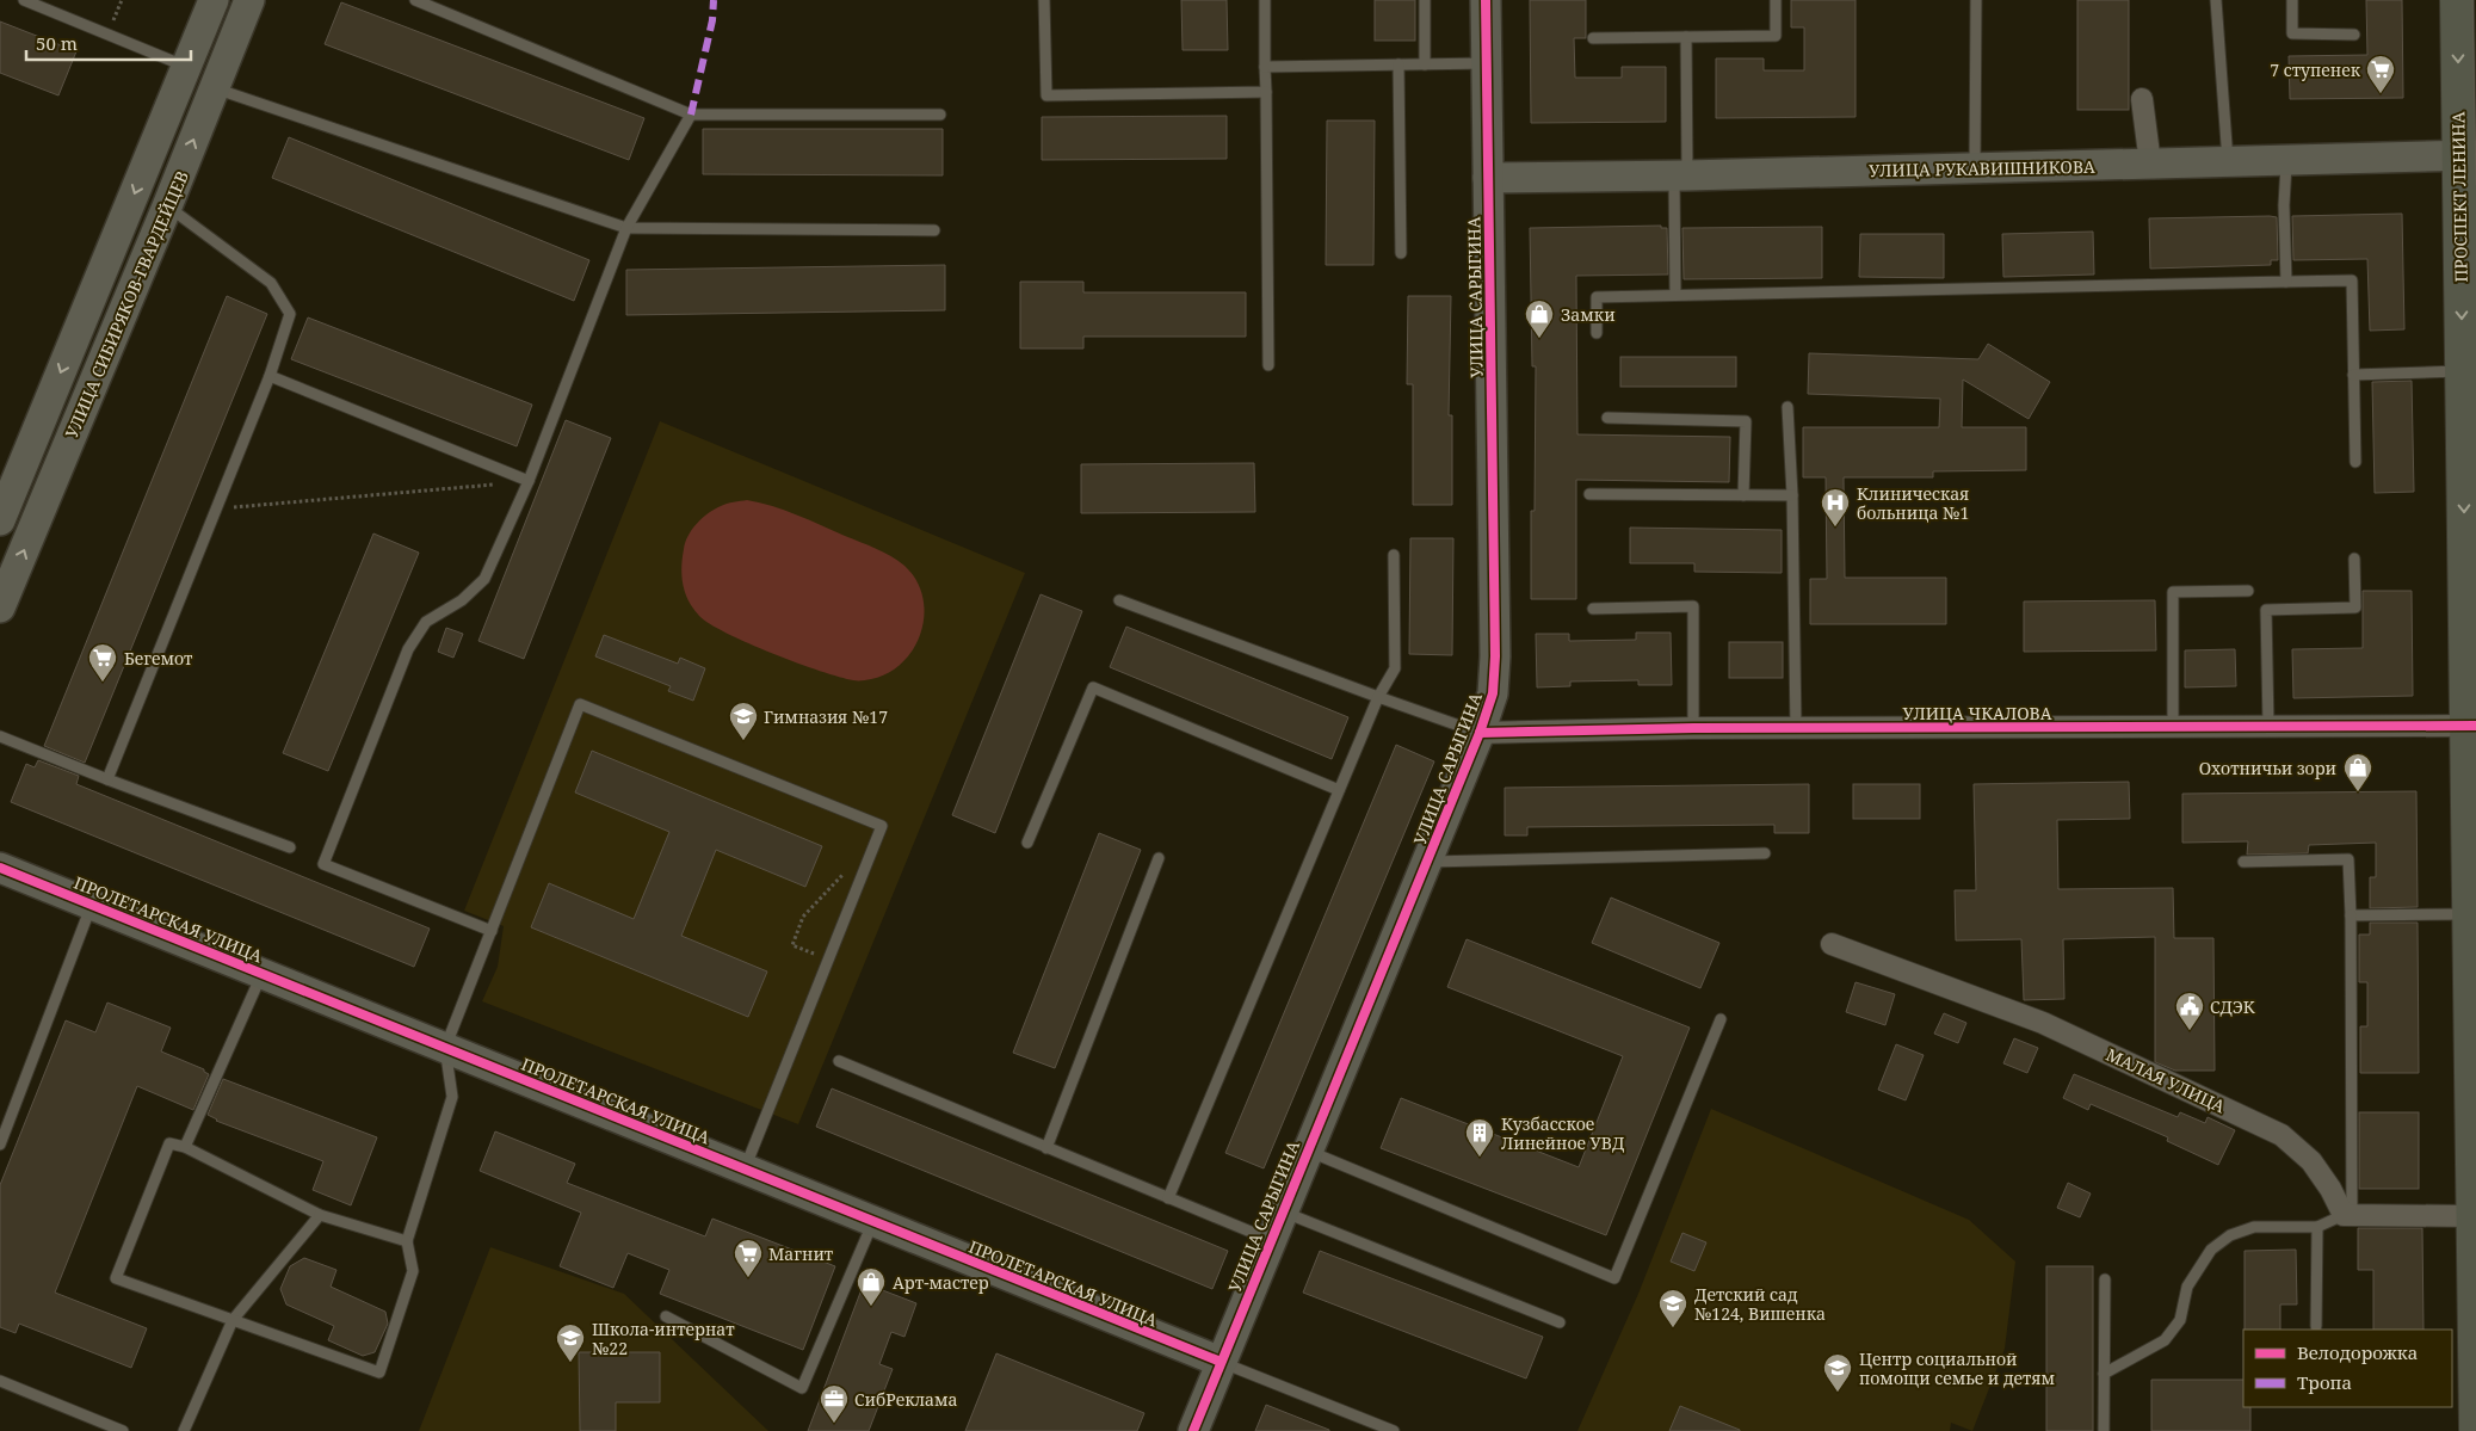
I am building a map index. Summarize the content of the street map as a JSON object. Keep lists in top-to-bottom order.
{
  "streets": {
    "main road": ["ПРОСПЕКТ ЛЕНИНА"],
    "street": [
      "УЛИЦА РУКАВИШНИКОВА",
      "УЛИЦА САРЫГИНА",
      "УЛИЦА СИБИРЯКОВ-ГВАРДЕЙЦЕВ",
      "УЛИЦА ЧКАЛОВА",
      "ПРОЛЕТАРСКАЯ УЛИЦА",
      "МАЛАЯ УЛИЦА"
    ]
  },
  "crossings": [
    ["УЛИЦА РУКАВИШНИКОВА", "ПРОСПЕКТ ЛЕНИНА"],
    ["УЛИЦА РУКАВИШНИКОВА", "УЛИЦА САРЫГИНА"],
    ["ПРОСПЕКТ ЛЕНИНА", "УЛИЦА ЧКАЛОВА"],
    ["УЛИЦА САРЫГИНА", "УЛИЦА ЧКАЛОВА"],
    ["УЛИЦА САРЫГИНА", "ПРОЛЕТАРСКАЯ УЛИЦА"]
  ],
  "one_way": ["ПРОСПЕКТ ЛЕНИНА"],
  "places": {
    "supermarket": ["7 ступенек", "Бегемот", "Магнит"],
    "shop": ["Замки", "Охотничьи зори", "Арт-мастер"],
    "hospital": ["Клиническая больница №1"],
    "school or university": [
      "Гимназия №17",
      "Детский сад №124, Вишенка",
      "Школа-интернат №22",
      "Центр социальной помощи семье и детям"
    ],
    "public building": ["СДЭК"],
    "building": ["Кузбасское Линейное УВД"],
    "office": ["СибРеклама"]
  },
  "legend": ["Велодорожка", "Тропа"],
  "scale_bar": "50 m"
}
